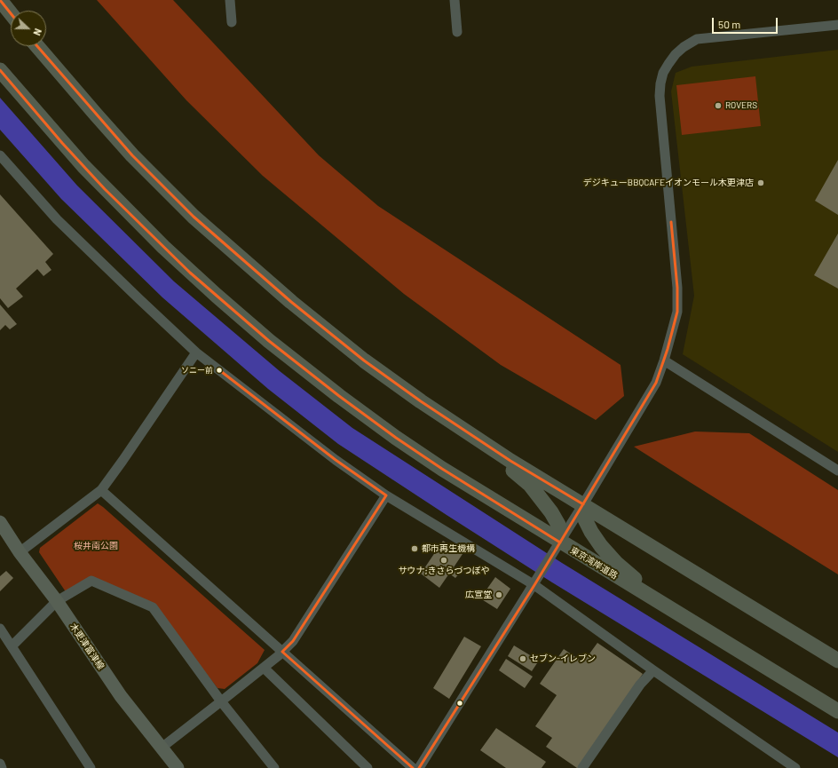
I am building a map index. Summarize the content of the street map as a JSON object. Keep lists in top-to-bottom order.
{
  "streets": {
    "highway": ["東京湾岸道路"],
    "main road": ["木更津富津線"]
  },
  "parks": ["桜井南公園"],
  "places": [
    "ROVERS",
    "デジキューBBQCAFEイオンモール木更津店",
    "ソニー前",
    "都市再生機構",
    "サウナ;きさらづつぼや",
    "広宣堂",
    "セブン-イレブン"
  ],
  "scale_bar": "50 m",
  "north": "right"
}
